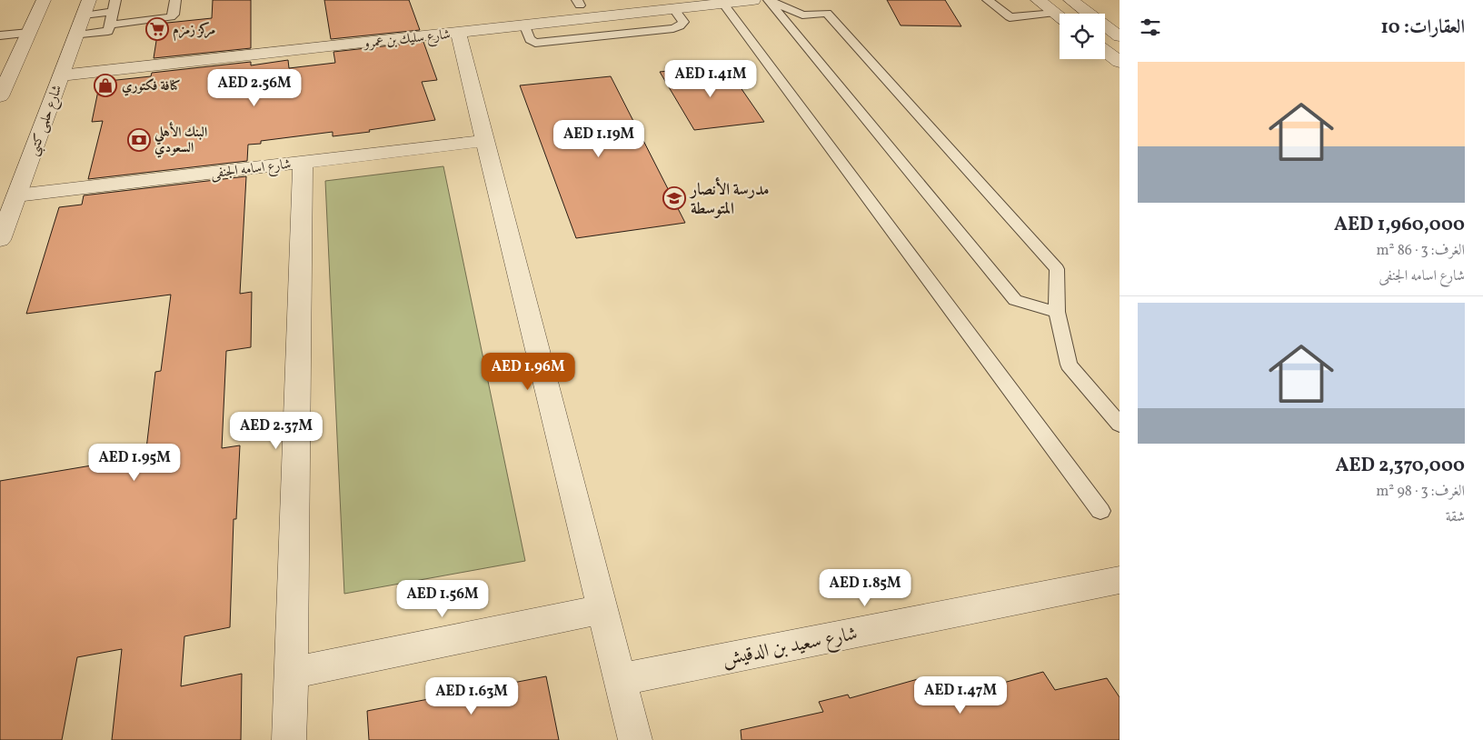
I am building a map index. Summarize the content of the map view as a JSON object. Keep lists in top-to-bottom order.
{
  "streets": {
    "street": [
      "شارع سليك بن عمرو",
      "شارع حلمى كتبى",
      "شارع اسامه الجنفى",
      "شارع سعيد بن الدقيش"
    ]
  },
  "crossings": [
    ["شارع سليك بن عمرو", "شارع حلمى كتبى"],
    ["شارع حلمى كتبى", "شارع اسامه الجنفى"]
  ],
  "places": {
    "supermarket": ["مركز زمزم"],
    "shop": ["كنافة فكتوري"],
    "bank": ["البنك الأهلي السعودي"],
    "school or university": ["مدرسة الأنصار المتوسطة"]
  },
  "page": {
    "heading": "العقارات: 10",
    "list": [
      {
        "name": "AED 1,960,000",
        "note": "الغرف: 3 · 86 m² · شارع اسامه الجنفى"
      },
      {
        "name": "AED 2,370,000",
        "note": "الغرف: 3 · 98 m² · شقة"
      }
    ],
    "price": [
      "AED 1.41M",
      "AED 2.56M",
      "AED 1.19M",
      "AED 1.96M",
      "AED 2.37M",
      "AED 1.95M",
      "AED 1.85M",
      "AED 1.56M",
      "AED 1.47M",
      "AED 1.63M"
    ]
  }
}
